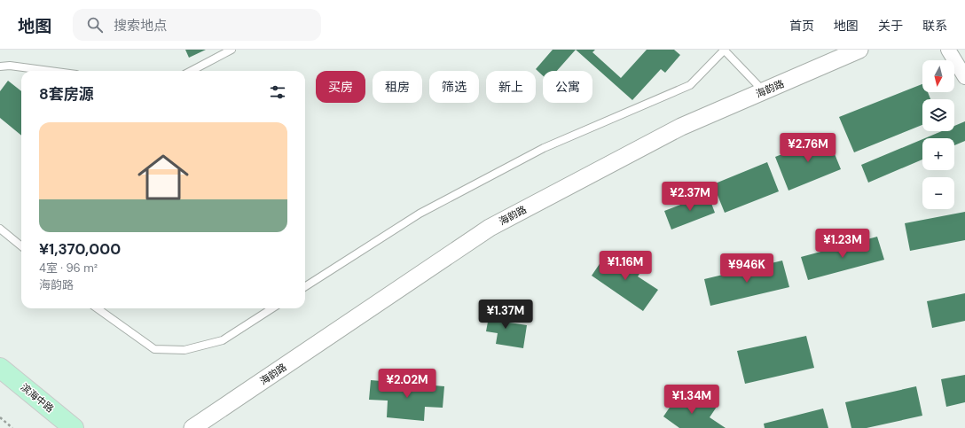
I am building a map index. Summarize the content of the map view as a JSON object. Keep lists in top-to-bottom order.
{
  "streets": {
    "main road": ["滨海中路"],
    "street": ["海韵路"]
  },
  "north": "bottom",
  "page": {
    "header": "地图",
    "search": "搜索地点",
    "nav": [
      "首页",
      "地图",
      "关于",
      "联系"
    ],
    "map_buttons": ["+", "−"],
    "chip": [
      "买房",
      "租房",
      "筛选",
      "新上",
      "公寓"
    ],
    "heading": "8套房源",
    "list": [
      {
        "name": "¥1,370,000",
        "note": "4室 · 96 m² · 海韵路"
      }
    ],
    "price": [
      "¥2.76M",
      "¥2.37M",
      "¥1.23M",
      "¥1.16M",
      "¥946K",
      "¥1.37M",
      "¥2.02M",
      "¥1.34M"
    ]
  }
}
